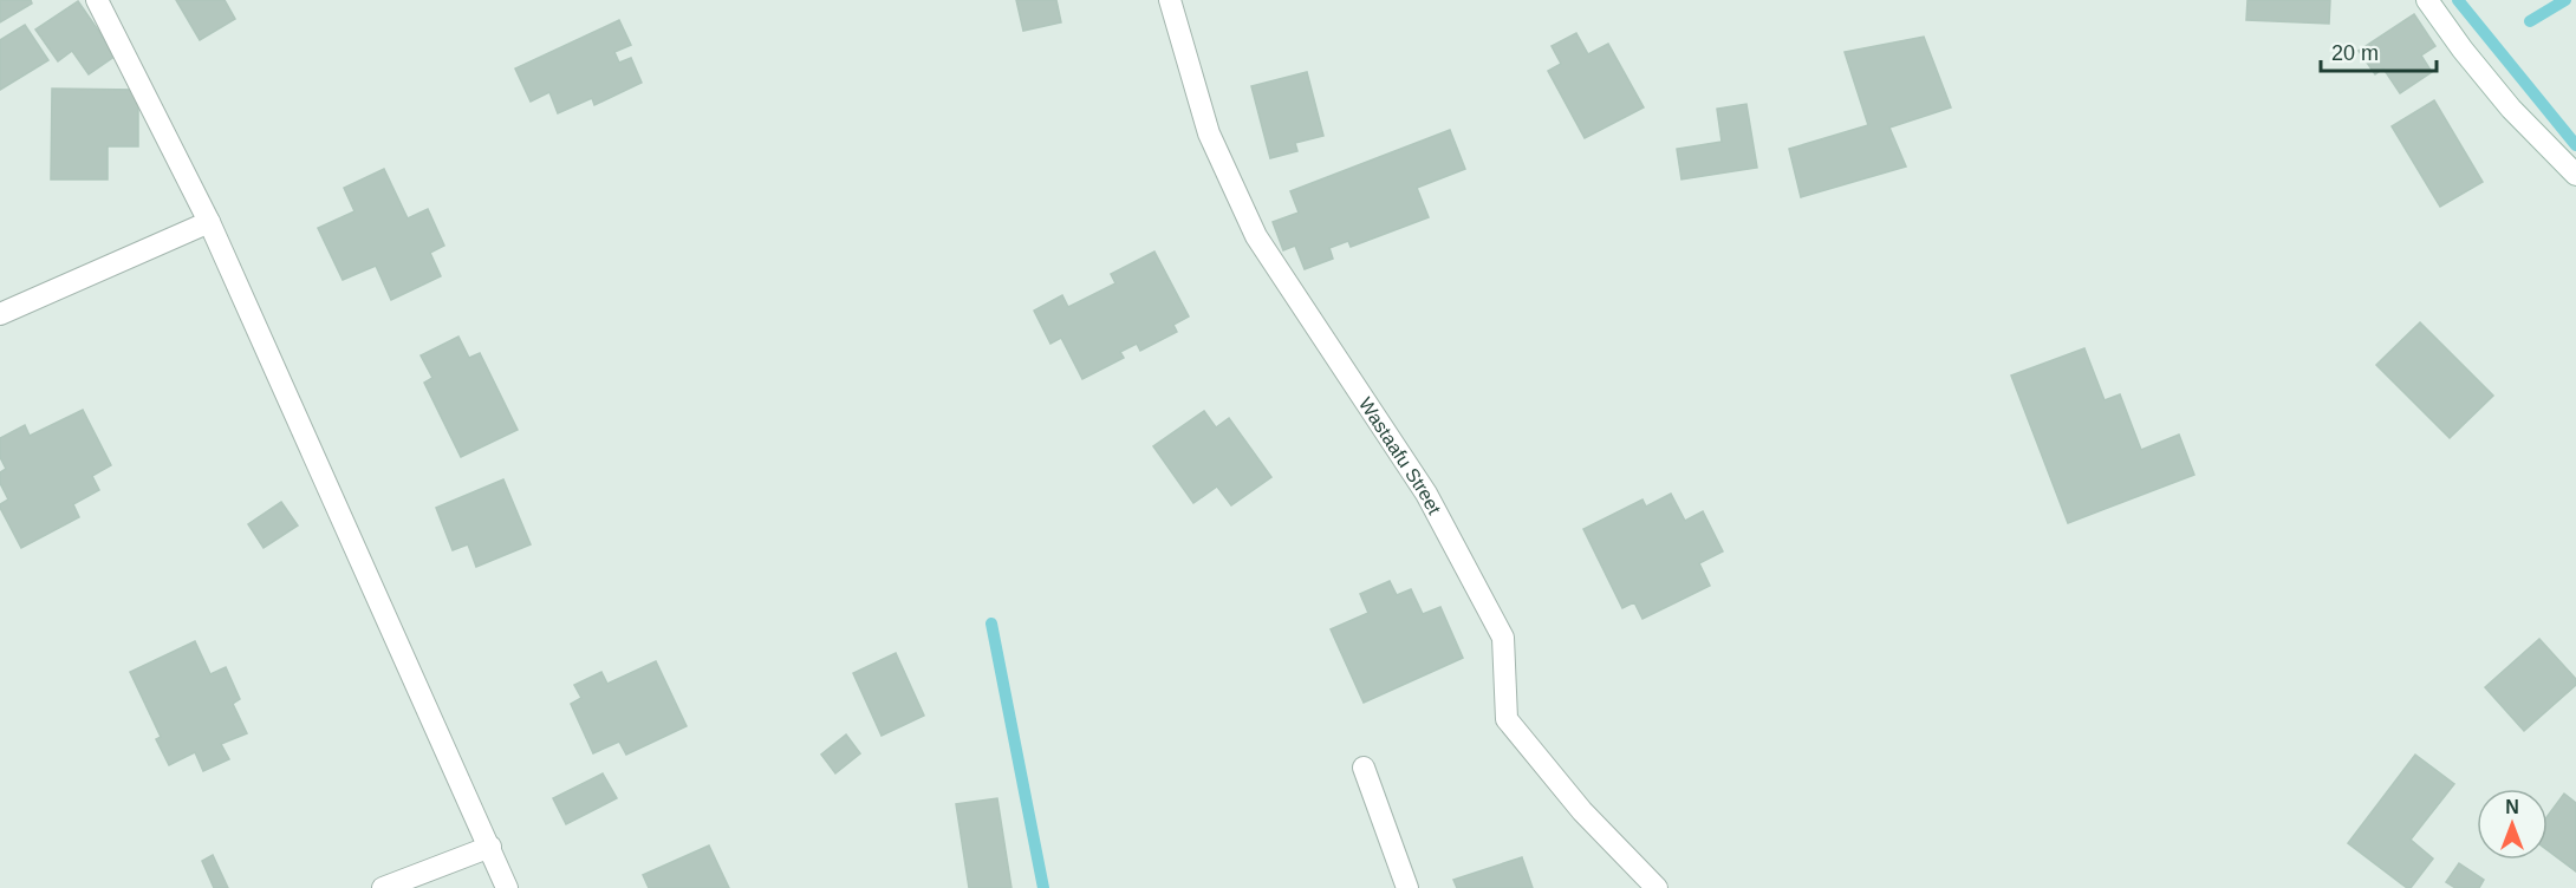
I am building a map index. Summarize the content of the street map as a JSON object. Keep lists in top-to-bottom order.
{
  "streets": {
    "street": ["Wastaafu Street"]
  },
  "scale_bar": "20 m",
  "north": "top"
}
